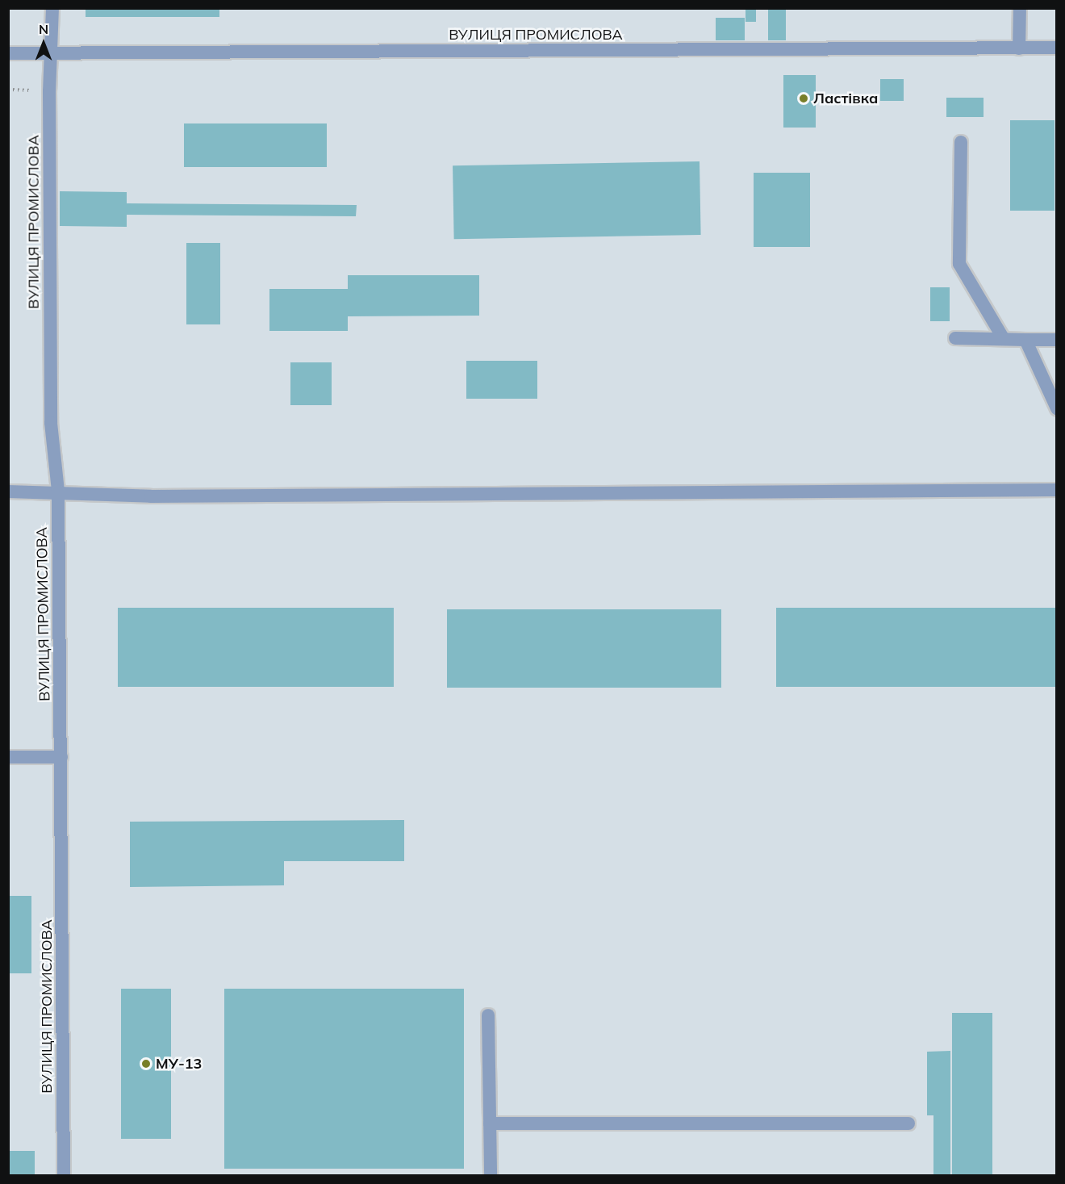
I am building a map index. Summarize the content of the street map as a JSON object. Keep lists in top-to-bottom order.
{
  "streets": {
    "street": ["ВУЛИЦЯ ПРОМИСЛОВА"]
  },
  "places": ["Ластівка", "МУ-13"],
  "north": "top"
}
